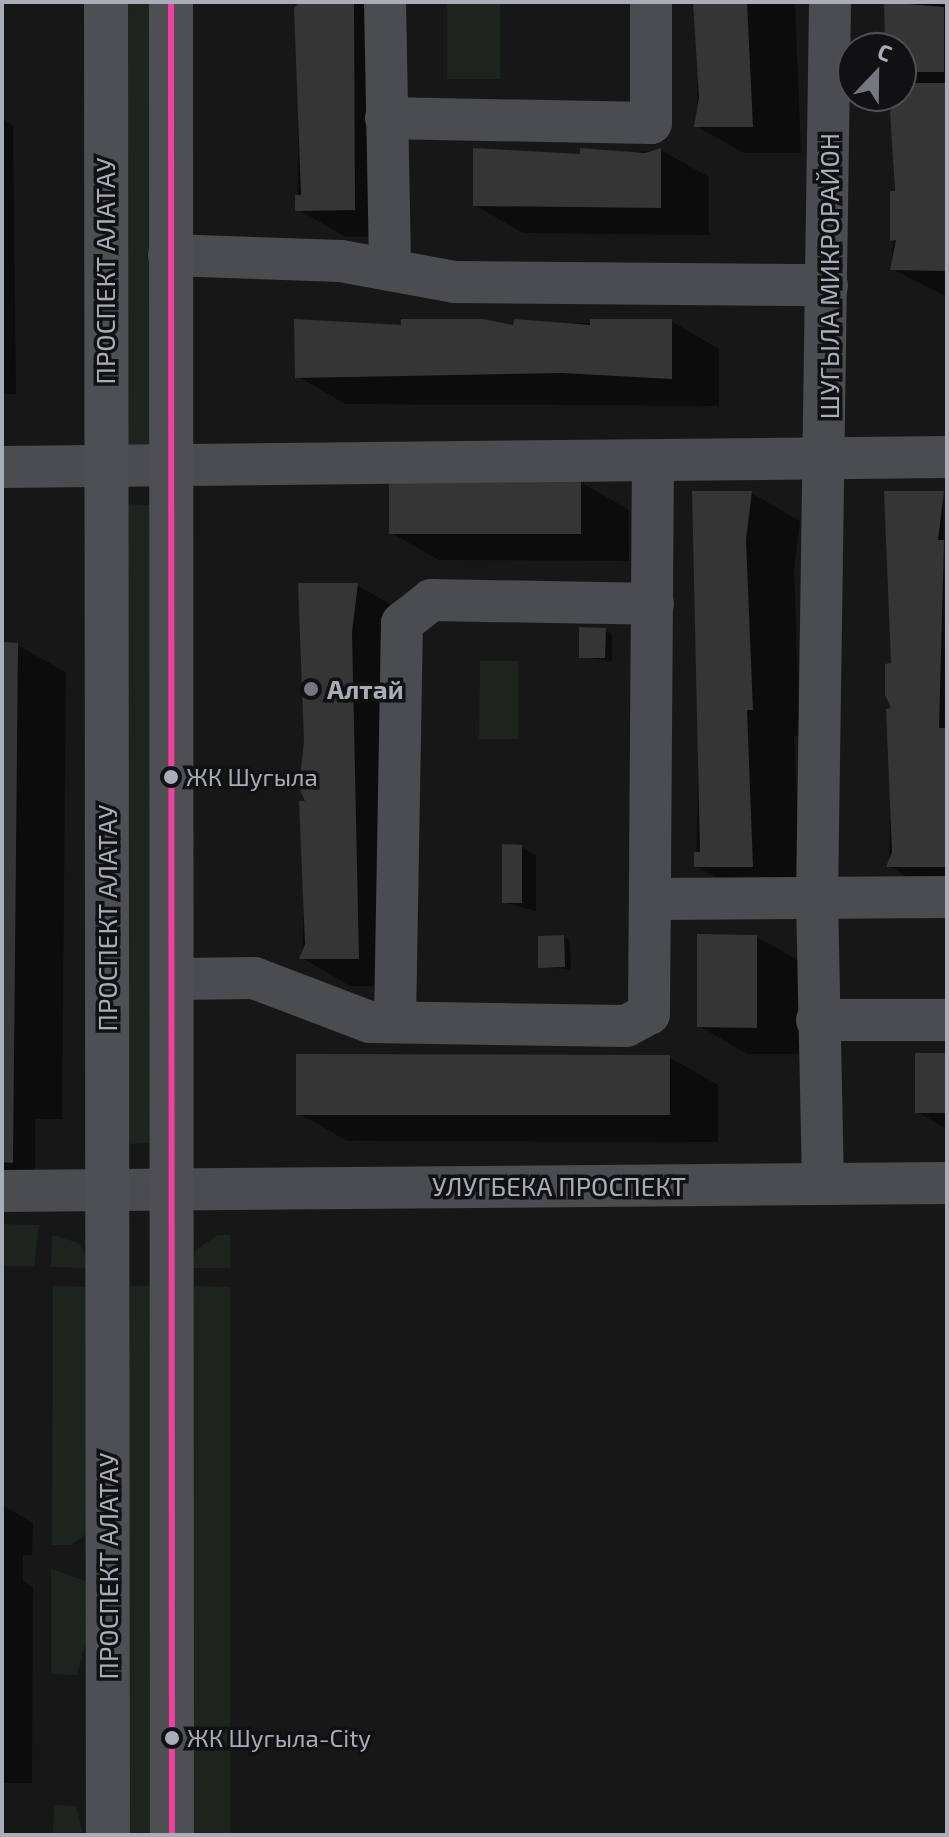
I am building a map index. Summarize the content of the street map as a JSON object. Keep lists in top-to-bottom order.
{
  "streets": {
    "main road": ["ПРОСПЕКТ АЛАТАУ"],
    "street": ["ШУГЫЛА МИКРОРАЙОН", "УЛУГБЕКА ПРОСПЕКТ"]
  },
  "crossings": [
    ["ПРОСПЕКТ АЛАТАУ", "УЛУГБЕКА ПРОСПЕКТ"],
    ["ШУГЫЛА МИКРОРАЙОН", "УЛУГБЕКА ПРОСПЕКТ"]
  ],
  "places": ["Алтай", "ЖК Шугыла", "ЖК Шугыла-City"],
  "north": "top"
}
